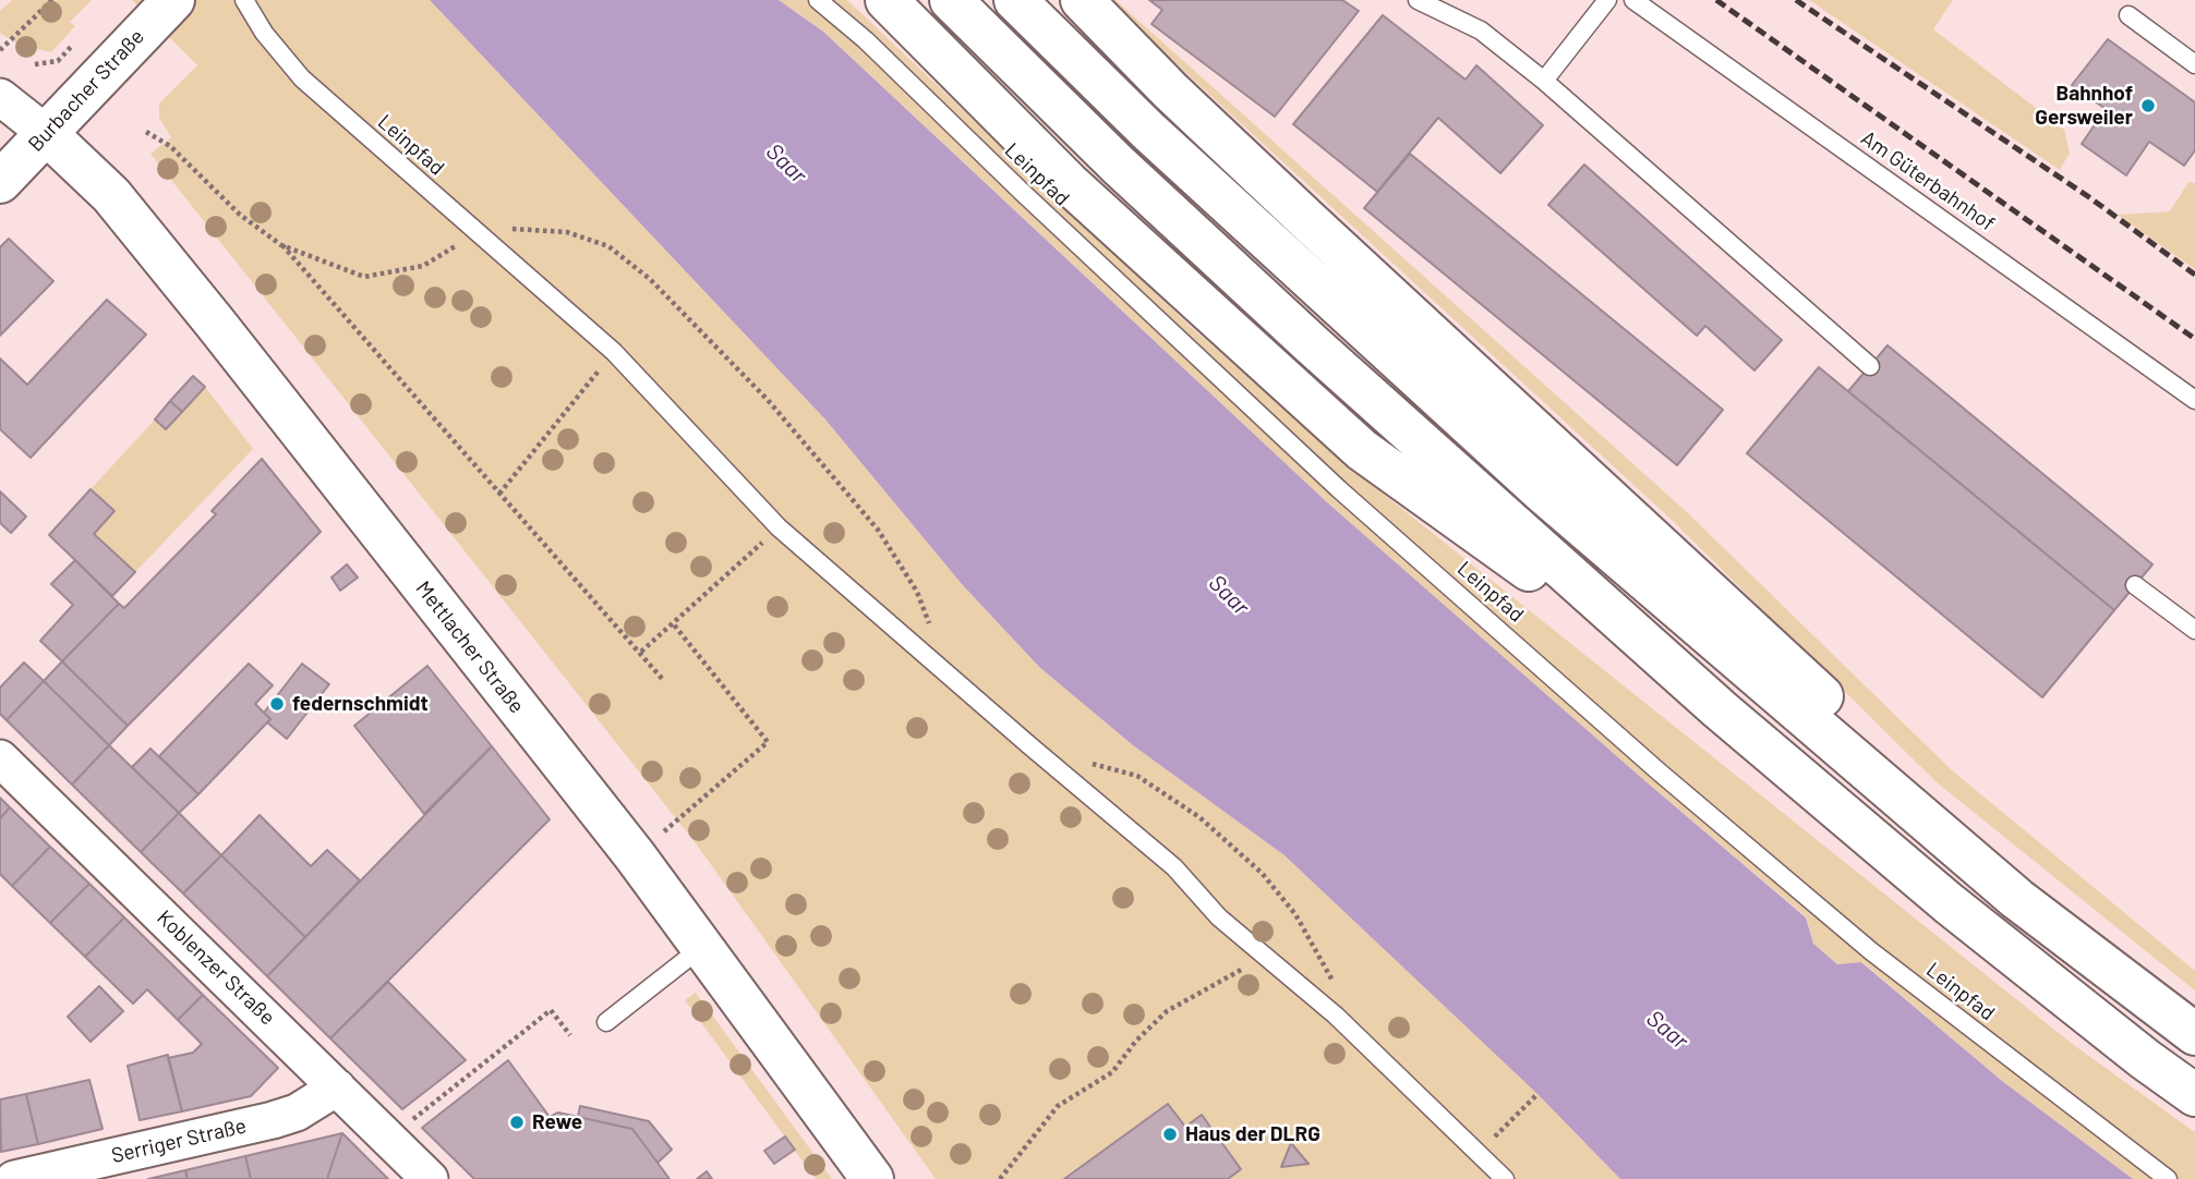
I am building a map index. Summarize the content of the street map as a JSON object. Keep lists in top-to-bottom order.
{
  "streets": {
    "main road": ["Burbacher Straße", "Mettlacher Straße"],
    "street": ["Koblenzer Straße", "Serriger Straße"],
    "lane": ["Leinpfad", "Am Güterbahnhof"]
  },
  "crossings": [
    ["Burbacher Straße", "Mettlacher Straße"],
    ["Koblenzer Straße", "Serriger Straße"]
  ],
  "water": ["Saar"],
  "places": [
    "Bahnhof Gersweiler",
    "federnschmidt",
    "Rewe",
    "Haus der DLRG"
  ]
}
